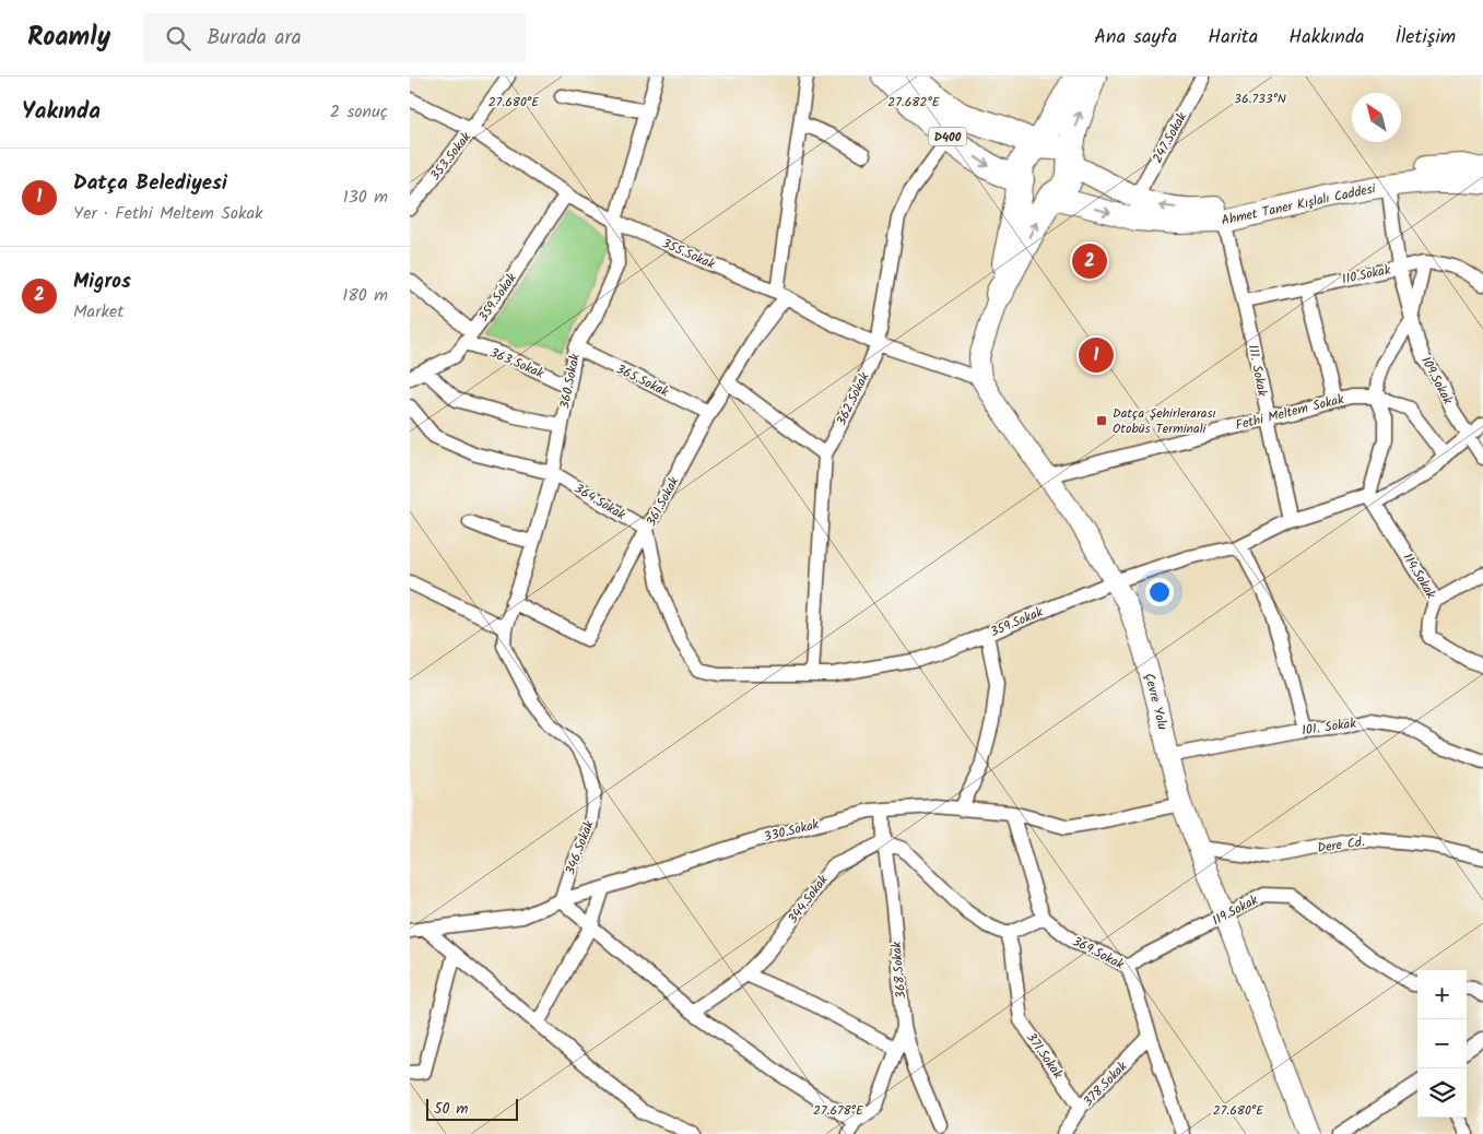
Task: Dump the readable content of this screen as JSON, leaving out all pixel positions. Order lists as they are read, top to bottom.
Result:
{
  "streets": {
    "highway": ["D400"],
    "main road": ["Ahmet Taner Kışlalı Caddesi"],
    "street": [
      "247.Sokak",
      "353.Sokak",
      "355.Sokak",
      "110.Sokak",
      "359.Sokak",
      "363.Sokak",
      "111. Sokak",
      "365.Sokak",
      "109.Sokak",
      "360.Sokak",
      "362.Sokak",
      "Fethi Meltem Sokak",
      "364.Sokak",
      "361.Sokak",
      "114.Sokak",
      "Çevre Yolu",
      "101. Sokak",
      "330.Sokak",
      "Dere Cd.",
      "346.Sokak",
      "344.Sokak",
      "119.Sokak",
      "369.Sokak",
      "368.Sokak",
      "371.Sokak",
      "378.Sokak"
    ]
  },
  "crossings": [
    ["D400", "Ahmet Taner Kışlalı Caddesi"],
    ["D400", "362.Sokak"],
    ["247.Sokak", "Ahmet Taner Kışlalı Caddesi"],
    ["353.Sokak", "355.Sokak"],
    ["Ahmet Taner Kışlalı Caddesi", "111. Sokak"],
    ["Ahmet Taner Kışlalı Caddesi", "109.Sokak"],
    ["355.Sokak", "359.Sokak"],
    ["355.Sokak", "360.Sokak"],
    ["355.Sokak", "362.Sokak"],
    ["355.Sokak", "361.Sokak"],
    ["355.Sokak", "Çevre Yolu"],
    ["110.Sokak", "111. Sokak"],
    ["110.Sokak", "109.Sokak"],
    ["359.Sokak", "363.Sokak"],
    ["359.Sokak", "111. Sokak"],
    ["359.Sokak", "109.Sokak"],
    ["359.Sokak", "362.Sokak"],
    ["359.Sokak", "364.Sokak"],
    ["359.Sokak", "361.Sokak"],
    ["359.Sokak", "114.Sokak"],
    ["359.Sokak", "Çevre Yolu"],
    ["363.Sokak", "360.Sokak"],
    ["111. Sokak", "Fethi Meltem Sokak"],
    ["365.Sokak", "360.Sokak"],
    ["365.Sokak", "361.Sokak"],
    ["109.Sokak", "Fethi Meltem Sokak"],
    ["360.Sokak", "364.Sokak"],
    ["360.Sokak", "361.Sokak"],
    ["360.Sokak", "346.Sokak"],
    ["Fethi Meltem Sokak", "Çevre Yolu"],
    ["364.Sokak", "361.Sokak"],
    ["Çevre Yolu", "101. Sokak"],
    ["Çevre Yolu", "330.Sokak"],
    ["Çevre Yolu", "Dere Cd."],
    ["Çevre Yolu", "119.Sokak"],
    ["330.Sokak", "346.Sokak"],
    ["330.Sokak", "368.Sokak"],
    ["344.Sokak", "368.Sokak"],
    ["119.Sokak", "369.Sokak"],
    ["369.Sokak", "378.Sokak"],
    ["371.Sokak", "378.Sokak"]
  ],
  "places": {
    "transit": ["Datça Şehirlerarası Otobüs Terminali"]
  },
  "scale_bar": "50 m",
  "north": "top left",
  "page": {
    "header": "Roamly",
    "search": "Burada ara",
    "nav": [
      "Ana sayfa",
      "Harita",
      "Hakkında",
      "İletişim"
    ],
    "heading": ["Yakında", "2 sonuç"],
    "list": [
      {
        "mark": "1",
        "name": "Datça Belediyesi",
        "note": "Yer · Fethi Meltem Sokak",
        "value": "130 m"
      },
      {
        "mark": "2",
        "name": "Migros",
        "note": "Market",
        "value": "180 m"
      }
    ],
    "pins": ["2", "1"],
    "map_buttons": ["+", "−"],
    "scale": "50 m"
  },
  "coordinates": [
    "36.733°N",
    "27.680°E",
    "27.682°E",
    "27.678°E"
  ]
}
